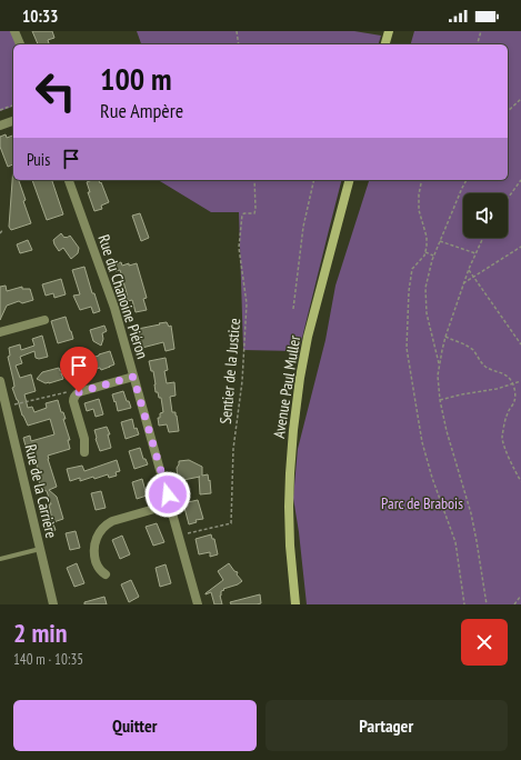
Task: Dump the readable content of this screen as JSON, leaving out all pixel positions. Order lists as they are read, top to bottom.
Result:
{
  "streets": {
    "main road": ["Avenue Paul Muller"],
    "street": ["Rue du Chanoine Piéron", "Rue de la Carrière"],
    "path": ["Sentier de la Justice"]
  },
  "crossings": [
    ["Rue du Chanoine Piéron", "Sentier de la Justice"]
  ],
  "parks": ["Parc de Brabois"],
  "page": {
    "status": "10:33",
    "turn": ["100 m", "Rue Ampère"],
    "then": "Puis",
    "heading": ["2 min", "140 m · 10:35"],
    "buttons": ["Quitter", "Partager"]
  }
}
